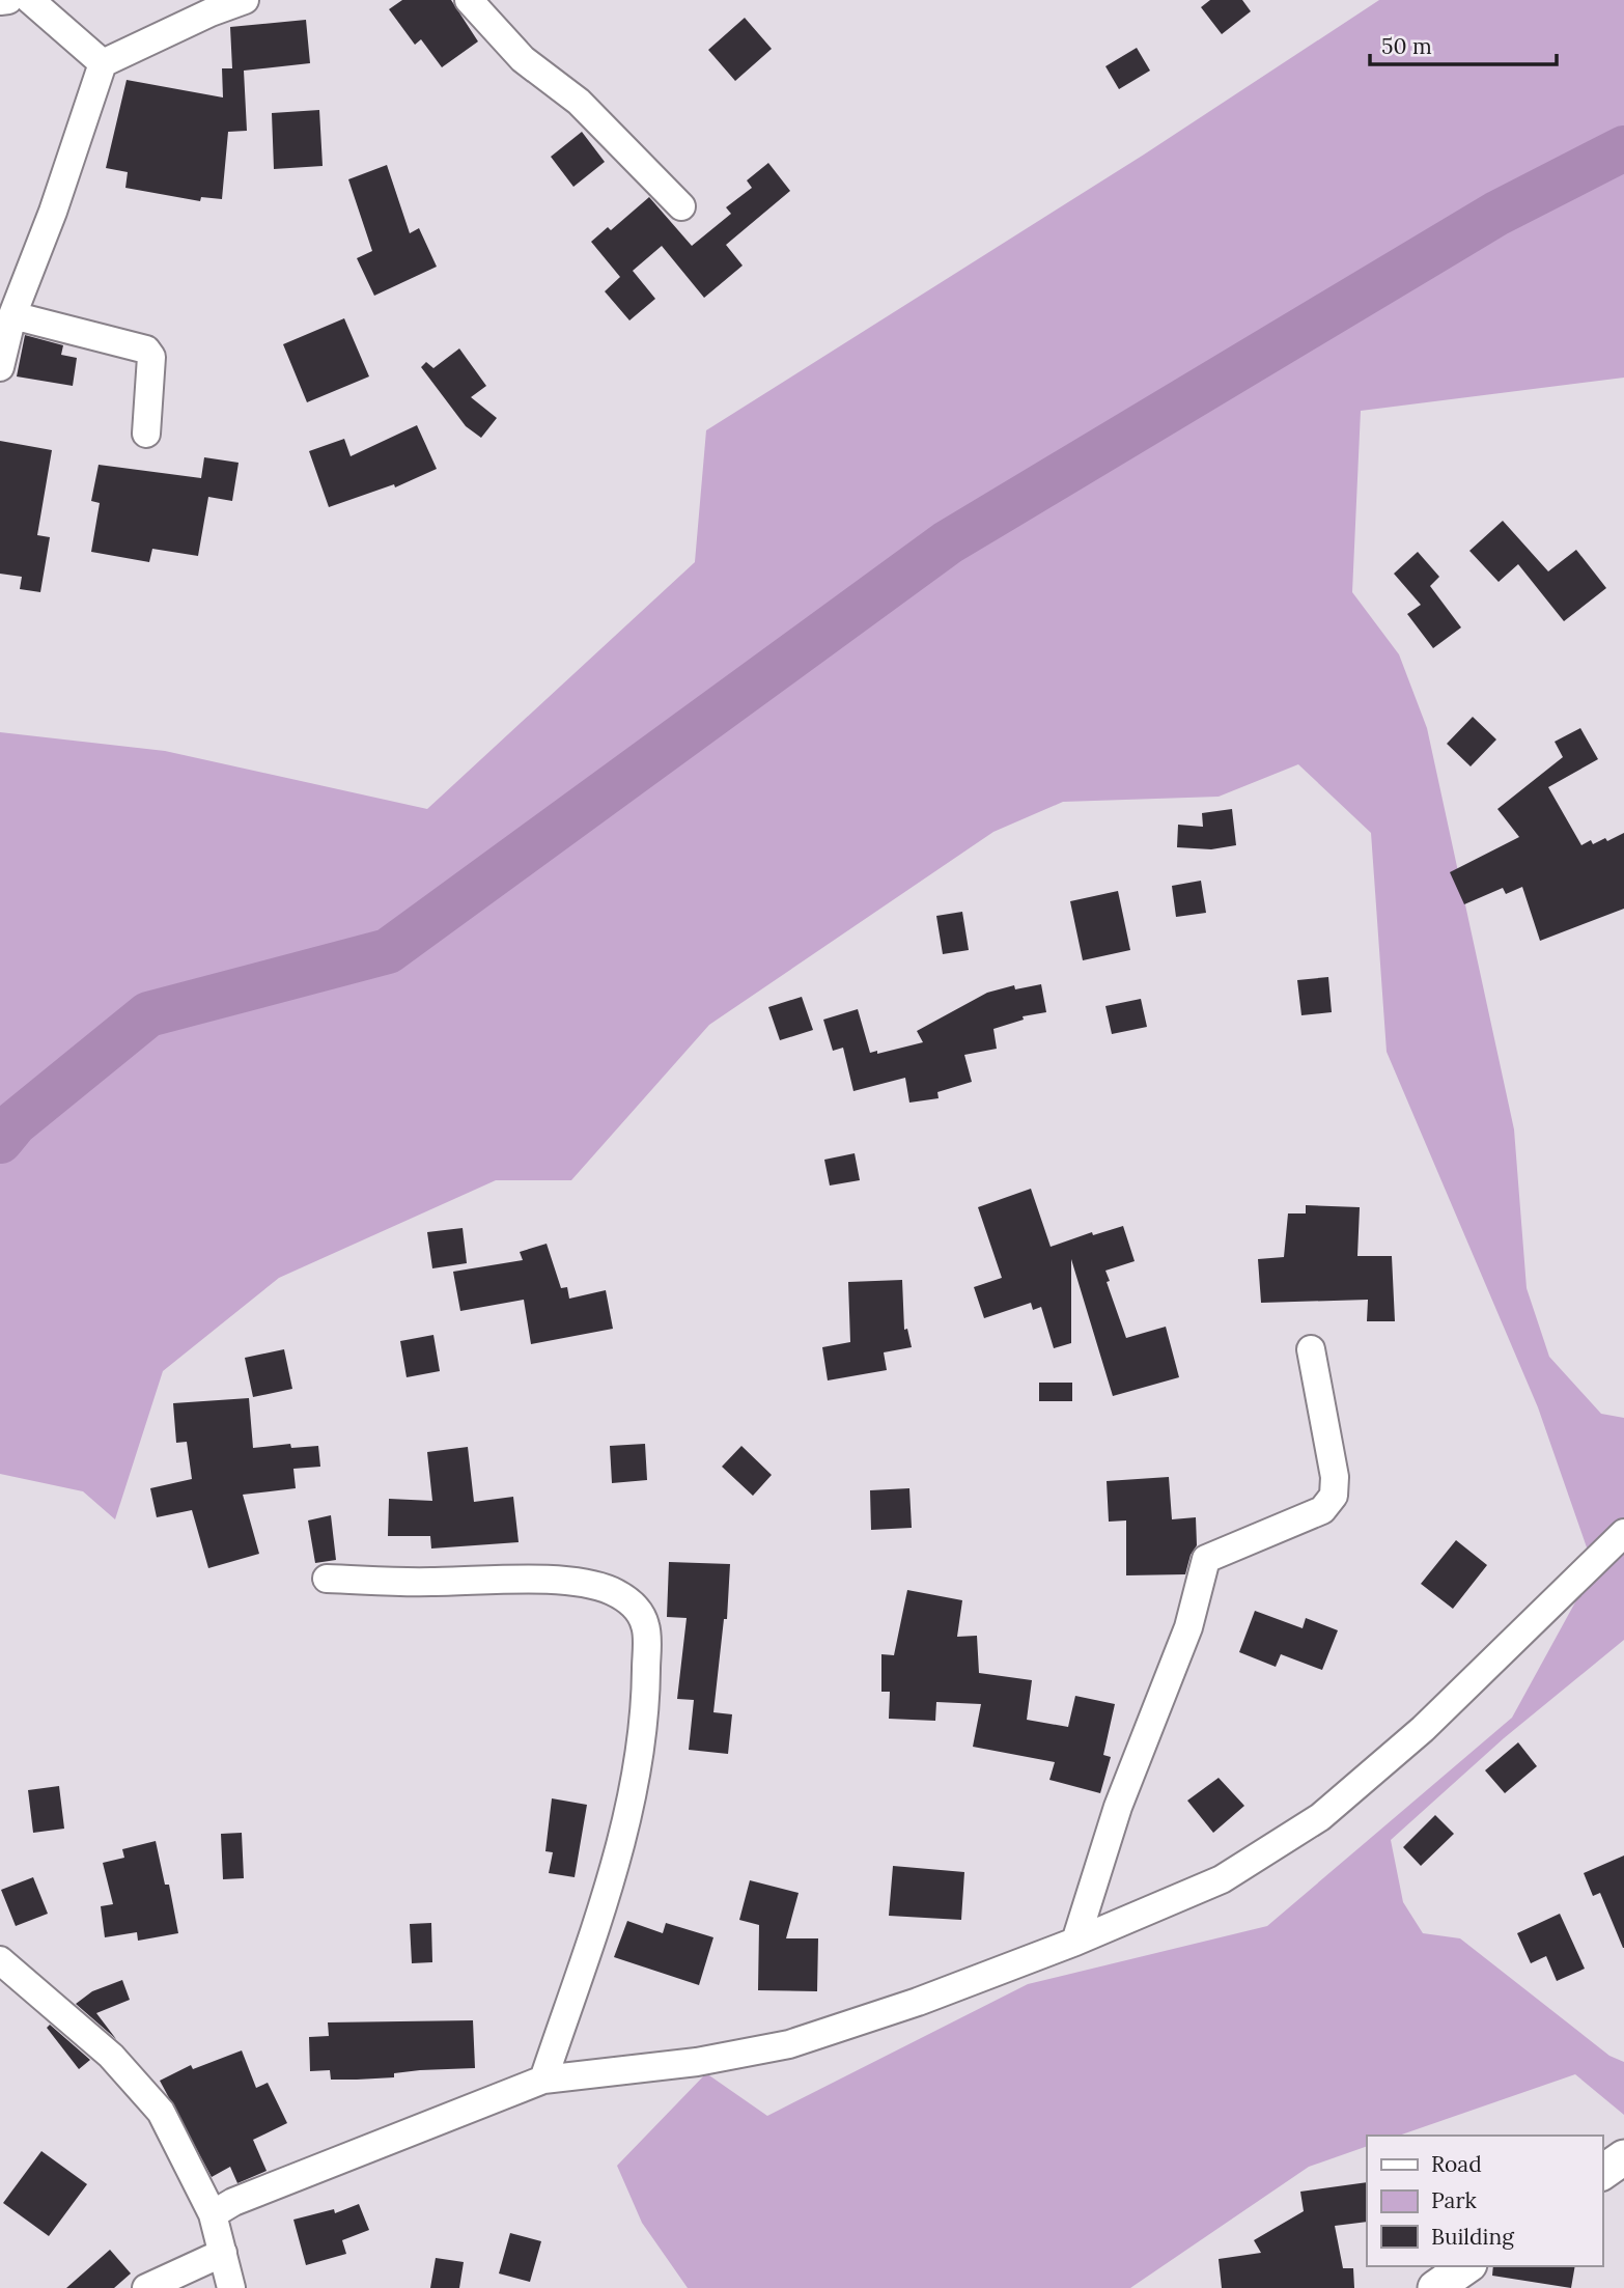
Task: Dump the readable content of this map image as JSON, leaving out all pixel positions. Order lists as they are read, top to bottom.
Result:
{
  "legend": ["Road", "Park", "Building"],
  "scale_bar": "50 m"
}
